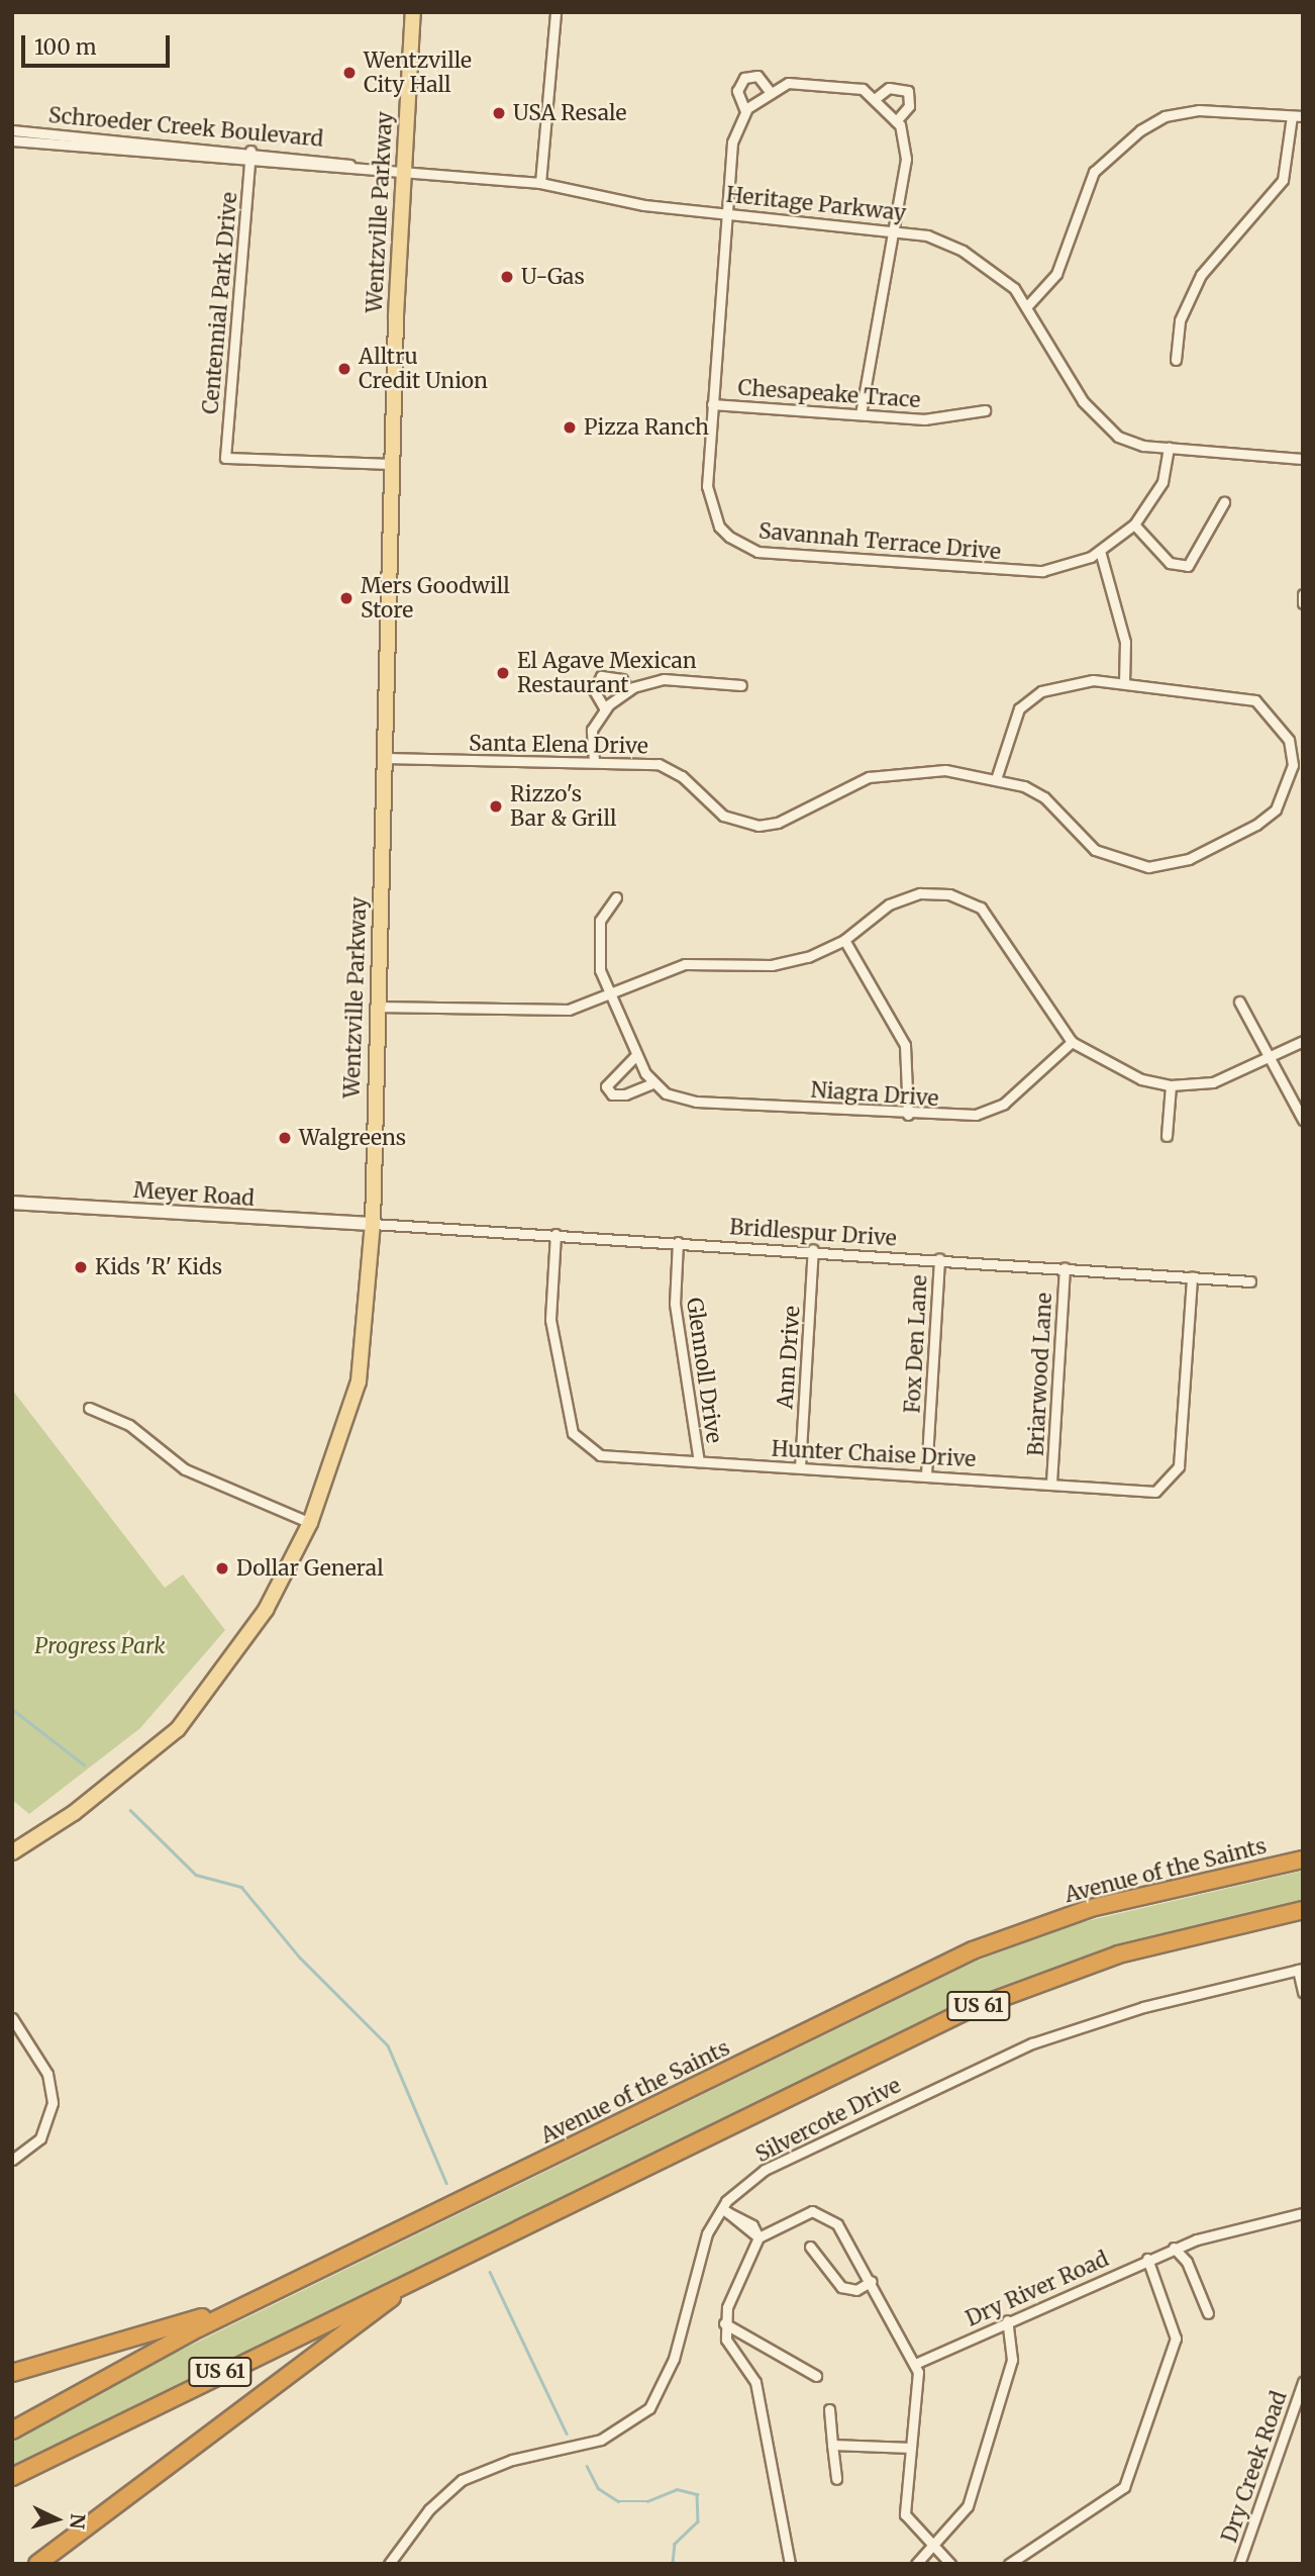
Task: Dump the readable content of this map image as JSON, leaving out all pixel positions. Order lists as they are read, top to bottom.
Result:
{
  "streets": {
    "highway": ["Avenue of the Saints", "US 61"],
    "main road": ["Wentzville Parkway"],
    "street": [
      "Schroeder Creek Boulevard",
      "Heritage Parkway",
      "Centennial Park Drive",
      "Chesapeake Trace",
      "Savannah Terrace Drive",
      "Santa Elena Drive",
      "Niagra Drive",
      "Meyer Road",
      "Bridlespur Drive",
      "Fox Den Lane",
      "Ann Drive",
      "Glennoll Drive",
      "Briarwood Lane",
      "Hunter Chaise Drive",
      "Silvercote Drive",
      "Dry River Road",
      "Dry Creek Road"
    ]
  },
  "crossings": [
    ["Schroeder Creek Boulevard", "Heritage Parkway"],
    ["Schroeder Creek Boulevard", "Wentzville Parkway"],
    ["Schroeder Creek Boulevard", "Centennial Park Drive"],
    ["Heritage Parkway", "Wentzville Parkway"],
    ["Heritage Parkway", "Savannah Terrace Drive"],
    ["Wentzville Parkway", "Centennial Park Drive"],
    ["Wentzville Parkway", "Santa Elena Drive"],
    ["Wentzville Parkway", "Meyer Road"],
    ["Wentzville Parkway", "Bridlespur Drive"],
    ["Chesapeake Trace", "Savannah Terrace Drive"],
    ["Meyer Road", "Bridlespur Drive"],
    ["Bridlespur Drive", "Fox Den Lane"],
    ["Bridlespur Drive", "Ann Drive"],
    ["Bridlespur Drive", "Glennoll Drive"],
    ["Bridlespur Drive", "Briarwood Lane"],
    ["Bridlespur Drive", "Hunter Chaise Drive"],
    ["Fox Den Lane", "Hunter Chaise Drive"],
    ["Ann Drive", "Hunter Chaise Drive"],
    ["Glennoll Drive", "Hunter Chaise Drive"],
    ["Briarwood Lane", "Hunter Chaise Drive"]
  ],
  "parks": ["Progress Park"],
  "places": [
    "Wentzville City Hall",
    "USA Resale",
    "U-Gas",
    "Alltru Credit Union",
    "Pizza Ranch",
    "Mers Goodwill Store",
    "El Agave Mexican Restaurant",
    "Rizzo's Bar & Grill",
    "Walgreens",
    "Kids 'R' Kids",
    "Dollar General"
  ],
  "scale_bar": "100 m",
  "north": "right"
}
